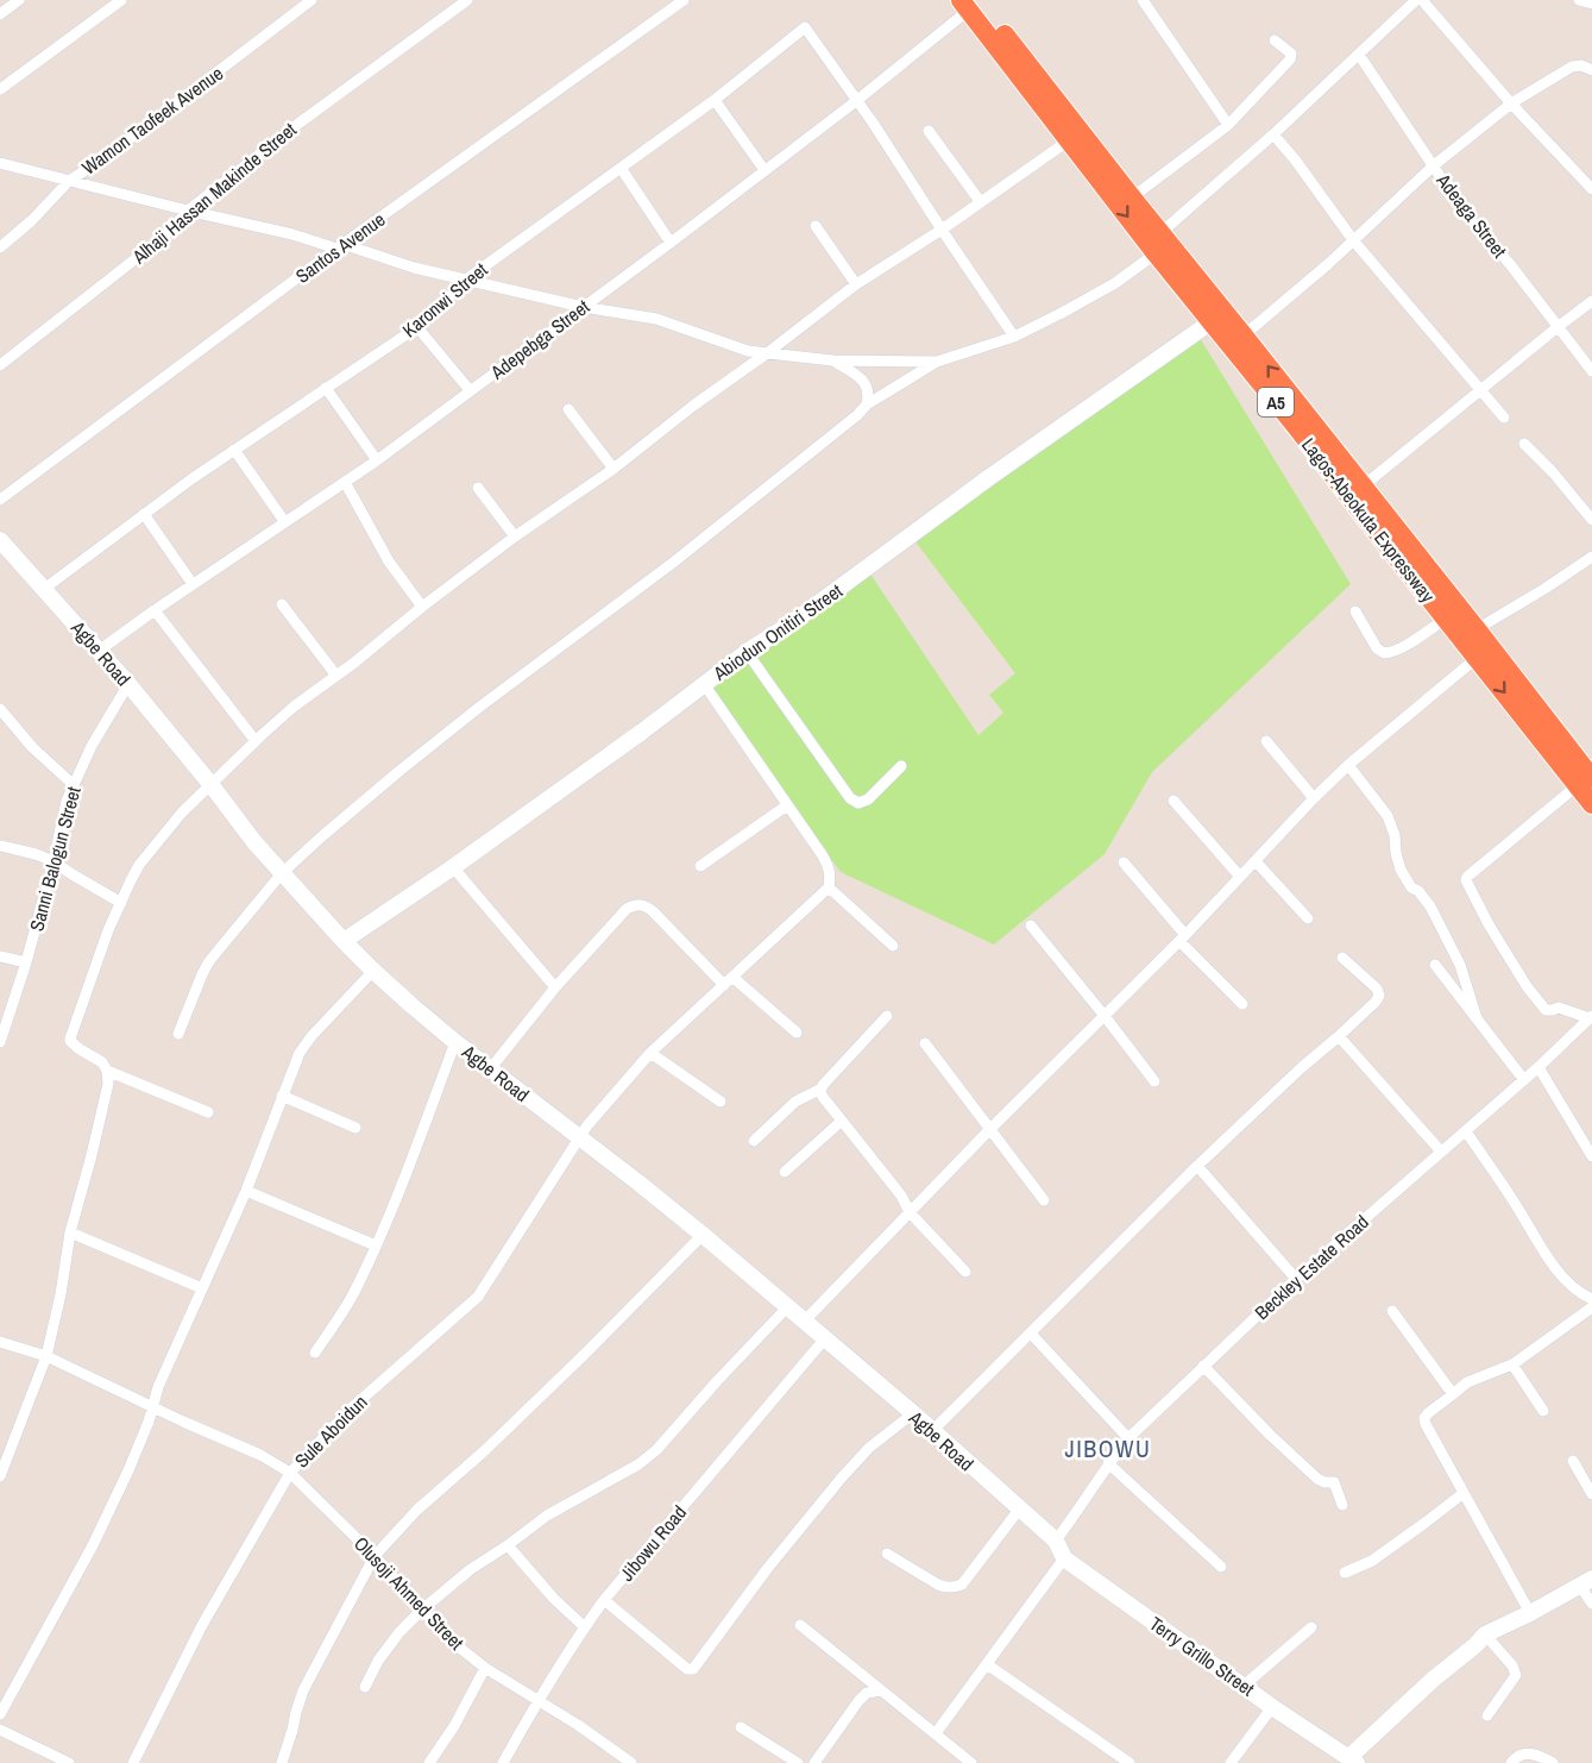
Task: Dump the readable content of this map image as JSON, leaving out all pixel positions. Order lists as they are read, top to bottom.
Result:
{
  "streets": {
    "highway": ["A5", "Lagos-Abeokuta Expressway"],
    "street": [
      "Wamon Taofeek Avenue",
      "Alhaji Hassan Makinde Street",
      "Adeaga Street",
      "Santos Avenue",
      "Karonwi Street",
      "Adepebga Street",
      "Abiodun Onitiri Street",
      "Agbe Road",
      "Sanni Balogun Street",
      "Beckley Estate Road",
      "Sule Aboidun",
      "Jibowu Road",
      "Olusoji Ahmed Street",
      "Terry Grillo Street"
    ]
  },
  "crossings": [
    ["Karonwi Street", "Adepebga Street"],
    ["Karonwi Street", "Agbe Road"],
    ["Adepebga Street", "Lagos-Abeokuta Expressway"],
    ["Adepebga Street", "Agbe Road"],
    ["Lagos-Abeokuta Expressway", "Abiodun Onitiri Street"],
    ["Abiodun Onitiri Street", "Agbe Road"],
    ["Agbe Road", "Sanni Balogun Street"],
    ["Agbe Road", "Beckley Estate Road"],
    ["Agbe Road", "Sule Aboidun"],
    ["Agbe Road", "Jibowu Road"],
    ["Agbe Road", "Terry Grillo Street"],
    ["Beckley Estate Road", "Terry Grillo Street"],
    ["Sule Aboidun", "Olusoji Ahmed Street"],
    ["Jibowu Road", "Olusoji Ahmed Street"]
  ],
  "districts": ["JIBOWU"]
}
